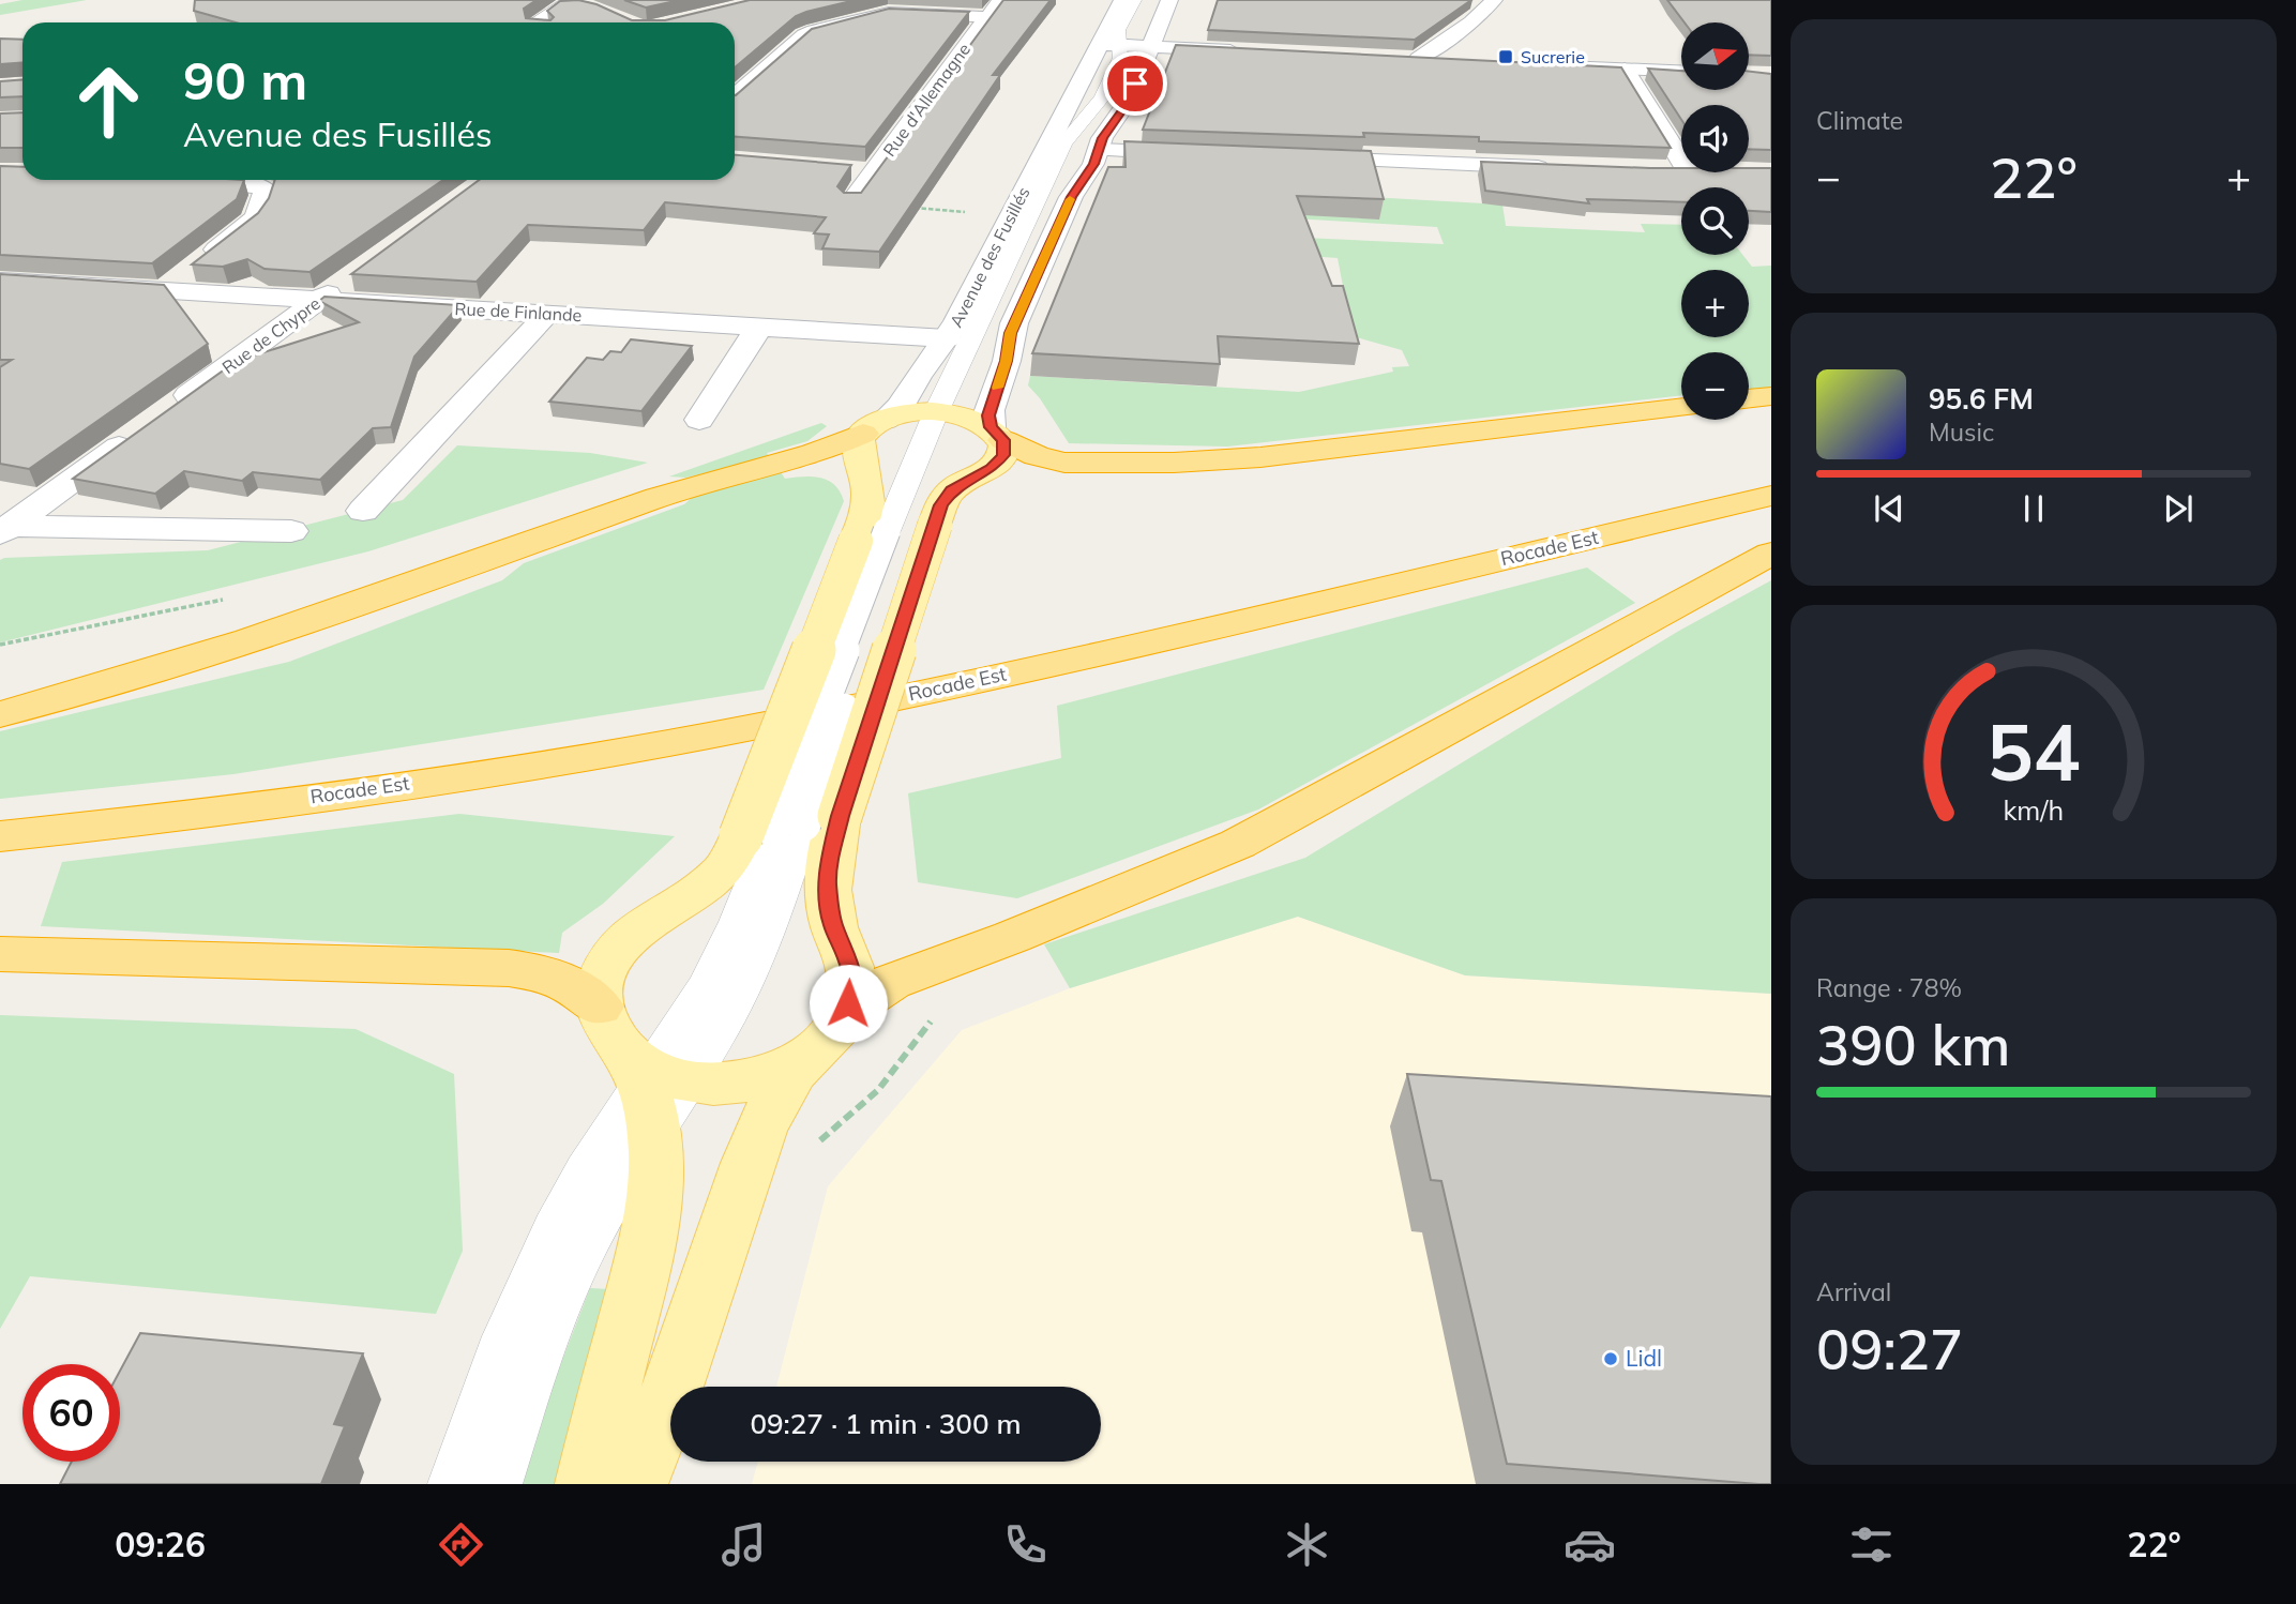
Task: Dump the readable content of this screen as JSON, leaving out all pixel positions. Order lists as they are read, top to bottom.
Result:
{
  "streets": {
    "highway": ["Rocade Est"],
    "main road": ["Avenue des Fusillés"],
    "street": ["Rue d'Allemagne", "Rue de Finlande", "Rue de Chypre"]
  },
  "crossings": [
    ["Avenue des Fusillés", "Rue de Finlande"],
    ["Rue de Finlande", "Rue de Chypre"]
  ],
  "places": {
    "transit": ["Sucrerie"],
    "other": ["Lidl"]
  },
  "north": "right",
  "page": {
    "tile": [
      "Climate",
      ["Range · 78%", "390 km"],
      ["Arrival", "09:27"]
    ],
    "map_buttons": ["+", "−"],
    "turn": ["90 m", "Avenue des Fusillés"],
    "heat": ["−", "22°", "+"],
    "song": ["95.6 FM", "Music"],
    "limit": "60",
    "trip": "09:27 · 1 min · 300 m",
    "tabs": ["09:26", "22°"],
    "gauge": ["54", "km/h"]
  }
}
